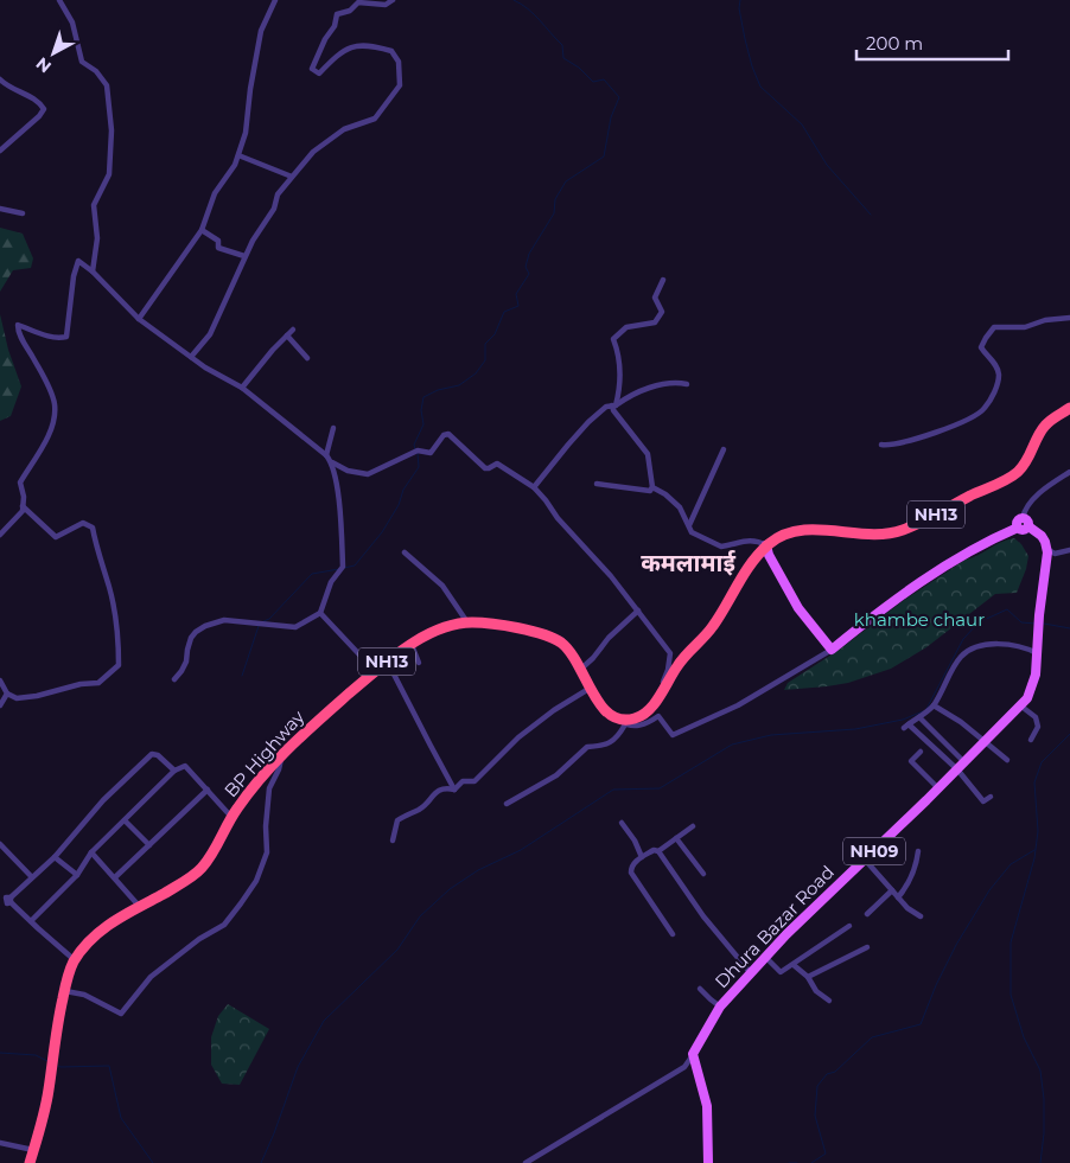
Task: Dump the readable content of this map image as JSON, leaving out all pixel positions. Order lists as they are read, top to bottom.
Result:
{
  "streets": {
    "highway": ["NH13", "BP Highway"],
    "main road": ["NH09", "Dhura Bazar Road"]
  },
  "crossings": [
    ["NH13", "BP Highway"]
  ],
  "districts": ["कमलामाई"],
  "parks": ["khambe chaur"],
  "scale_bar": "200 m",
  "north": "bottom left"
}
